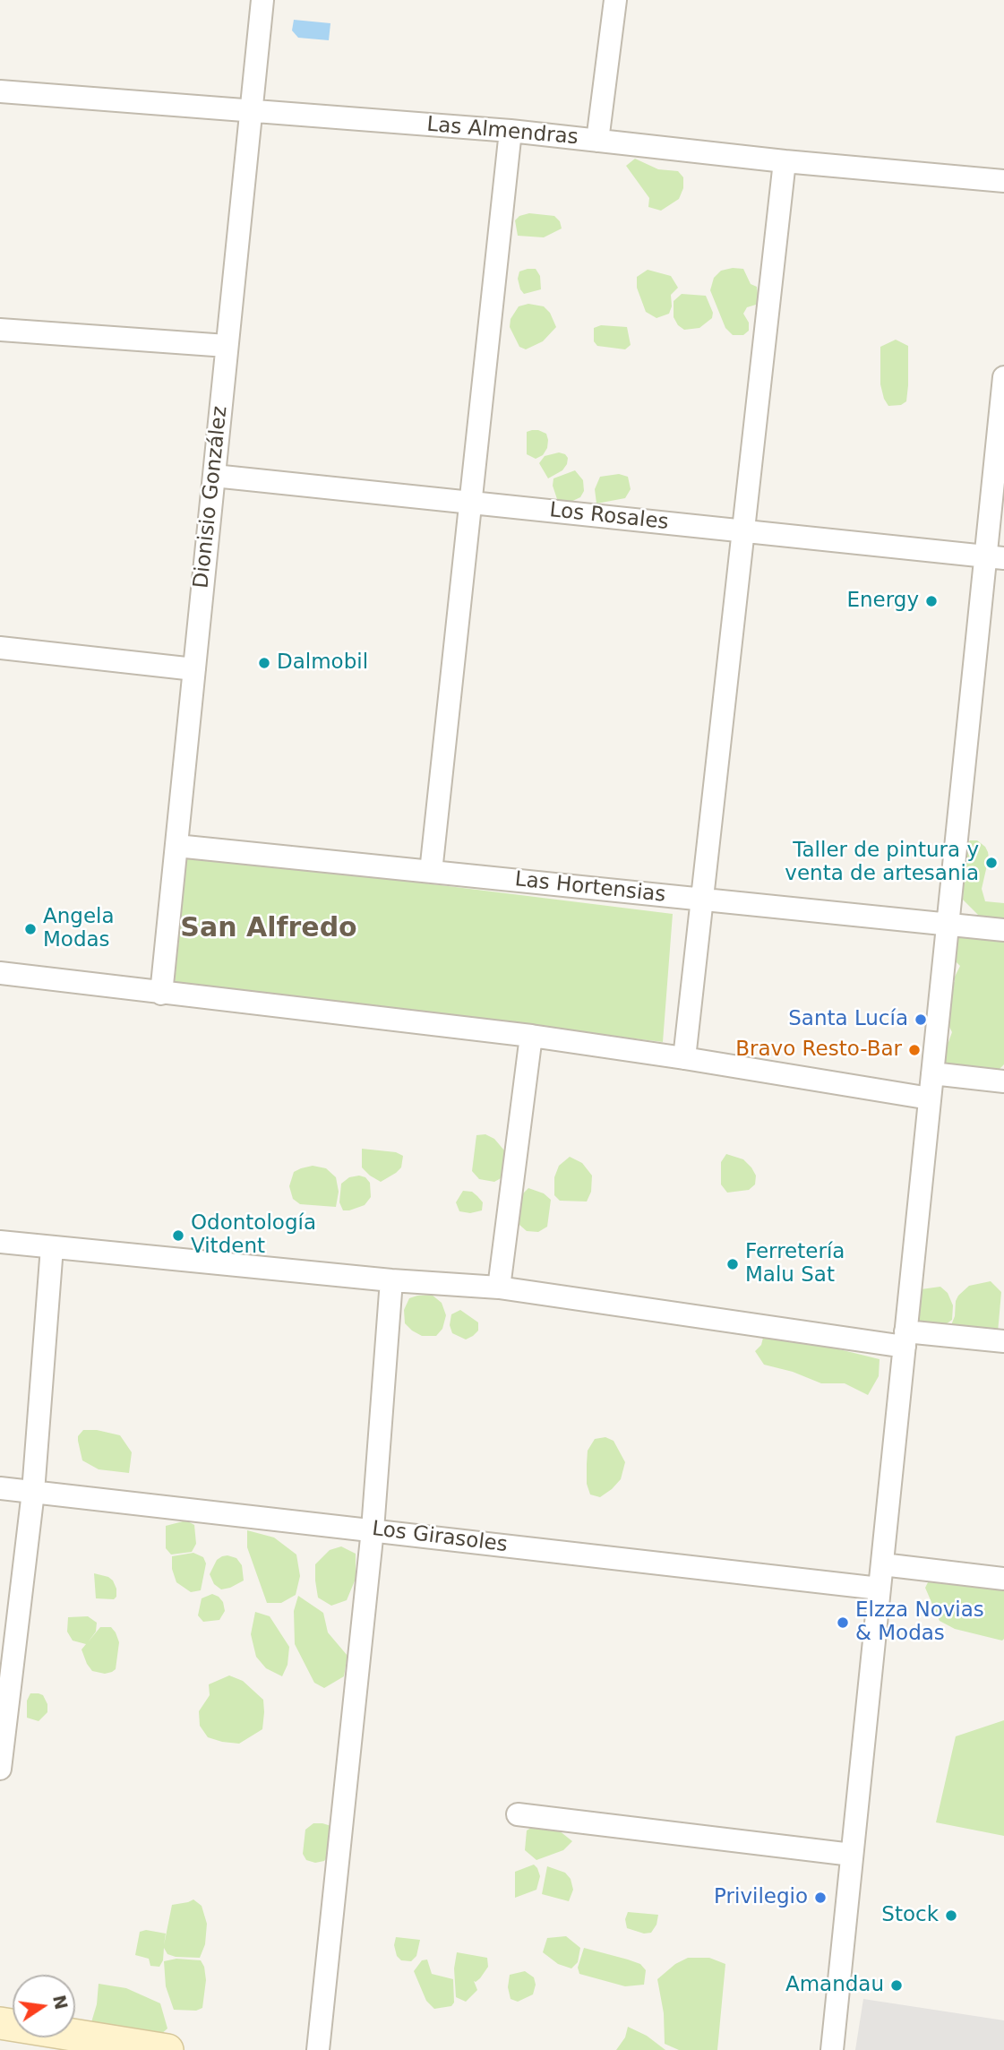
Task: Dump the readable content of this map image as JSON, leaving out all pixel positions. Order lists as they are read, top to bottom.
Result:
{
  "streets": {
    "street": [
      "Las Almendras",
      "Dionisio González",
      "Los Rosales",
      "Las Hortensias",
      "Los Girasoles"
    ]
  },
  "crossings": [
    ["Las Almendras", "Dionisio González"],
    ["Dionisio González", "Los Rosales"],
    ["Dionisio González", "Las Hortensias"]
  ],
  "districts": ["San Alfredo"],
  "places": [
    "Energy",
    "Dalmobil",
    "Taller de pintura y venta de artesania",
    "Angela Modas",
    "Santa Lucía",
    "Bravo Resto-Bar",
    "Odontología Vitdent",
    "Ferretería Malu Sat",
    "Elzza Novias & Modas",
    "Privilegio",
    "Stock",
    "Amandau"
  ],
  "north": "right"
}
